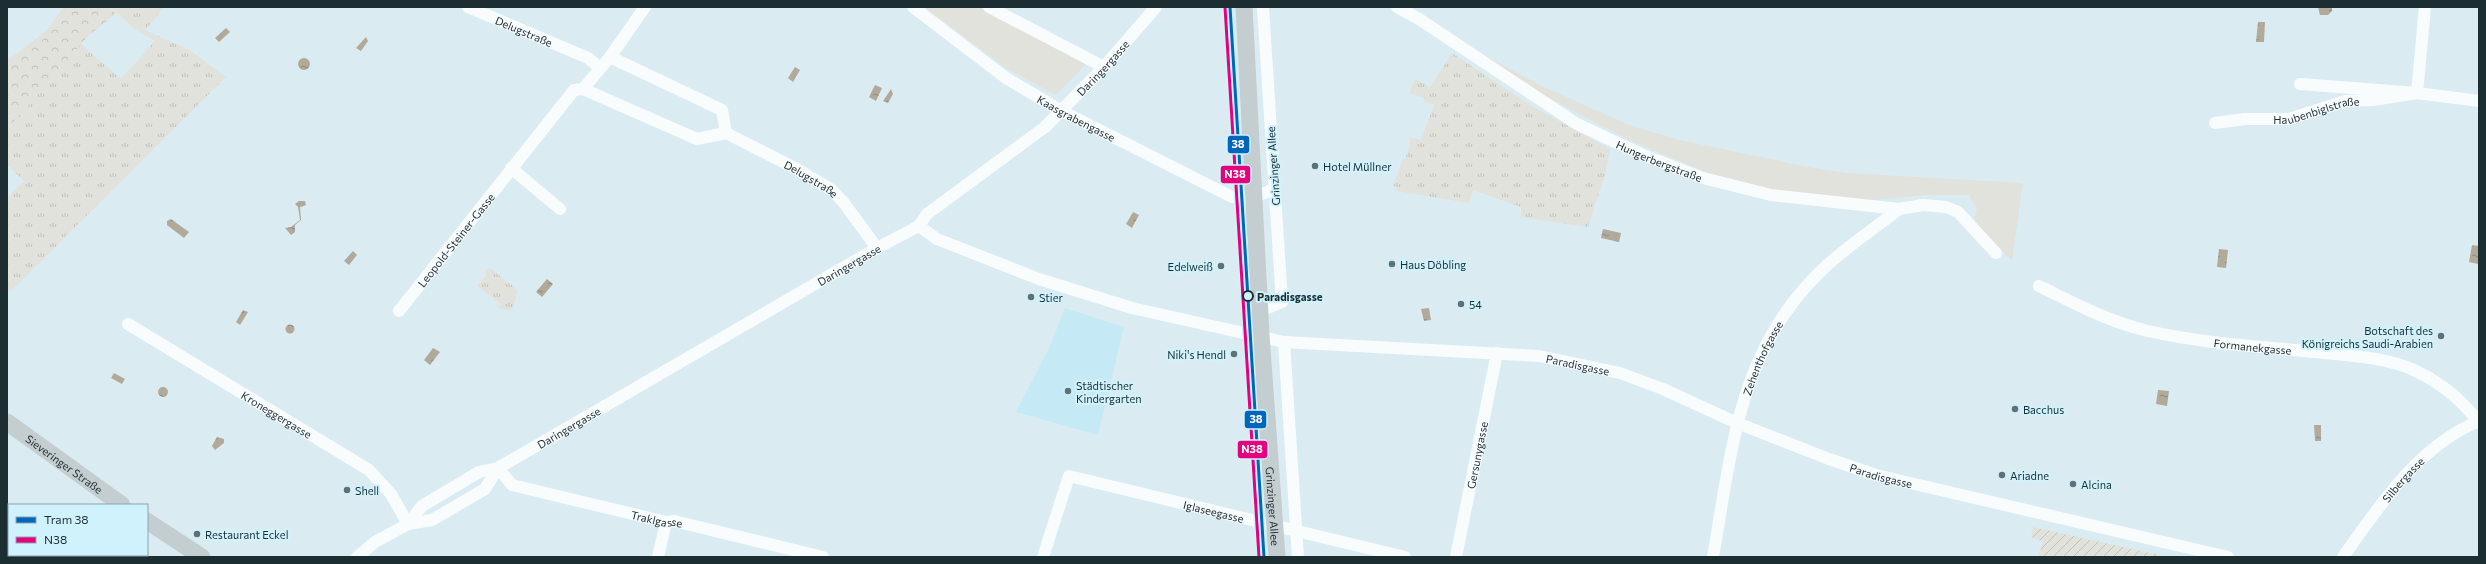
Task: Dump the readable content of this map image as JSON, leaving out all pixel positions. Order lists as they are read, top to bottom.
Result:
{
  "streets": {
    "street": [
      "Delugstraße",
      "Daringergasse",
      "Haubenbiglstraße",
      "Kaasgrabengasse",
      "Hungerbergstraße",
      "Grinzinger Allee",
      "Leopold-Steiner-Gasse",
      "Formanekgasse",
      "Zehenthofgasse",
      "Paradisgasse",
      "Kroneggergasse",
      "Gersunygasse",
      "Sieveringer Straße",
      "Silbergasse",
      "Iglaseegasse",
      "Traklgasse"
    ]
  },
  "crossings": [
    ["Delugstraße", "Daringergasse"],
    ["Delugstraße", "Leopold-Steiner-Gasse"],
    ["Daringergasse", "Kaasgrabengasse"],
    ["Daringergasse", "Paradisgasse"],
    ["Daringergasse", "Kroneggergasse"],
    ["Daringergasse", "Traklgasse"],
    ["Kaasgrabengasse", "Grinzinger Allee"],
    ["Hungerbergstraße", "Zehenthofgasse"],
    ["Grinzinger Allee", "Paradisgasse"],
    ["Grinzinger Allee", "Iglaseegasse"],
    ["Formanekgasse", "Silbergasse"],
    ["Zehenthofgasse", "Paradisgasse"],
    ["Paradisgasse", "Gersunygasse"]
  ],
  "places": [
    "Hotel Müllner",
    "Haus Döbling",
    "Edelweiß",
    "Paradisgasse",
    "Stier",
    "54",
    "Botschaft des Königreichs Saudi-Arabien",
    "Niki's Hendl",
    "Städtischer Kindergarten",
    "Bacchus",
    "Ariadne",
    "Alcina",
    "Shell",
    "Restaurant Eckel"
  ],
  "lines": ["tram line 38", "transit line N38"],
  "legend": ["Tram 38", "N38"]
}
